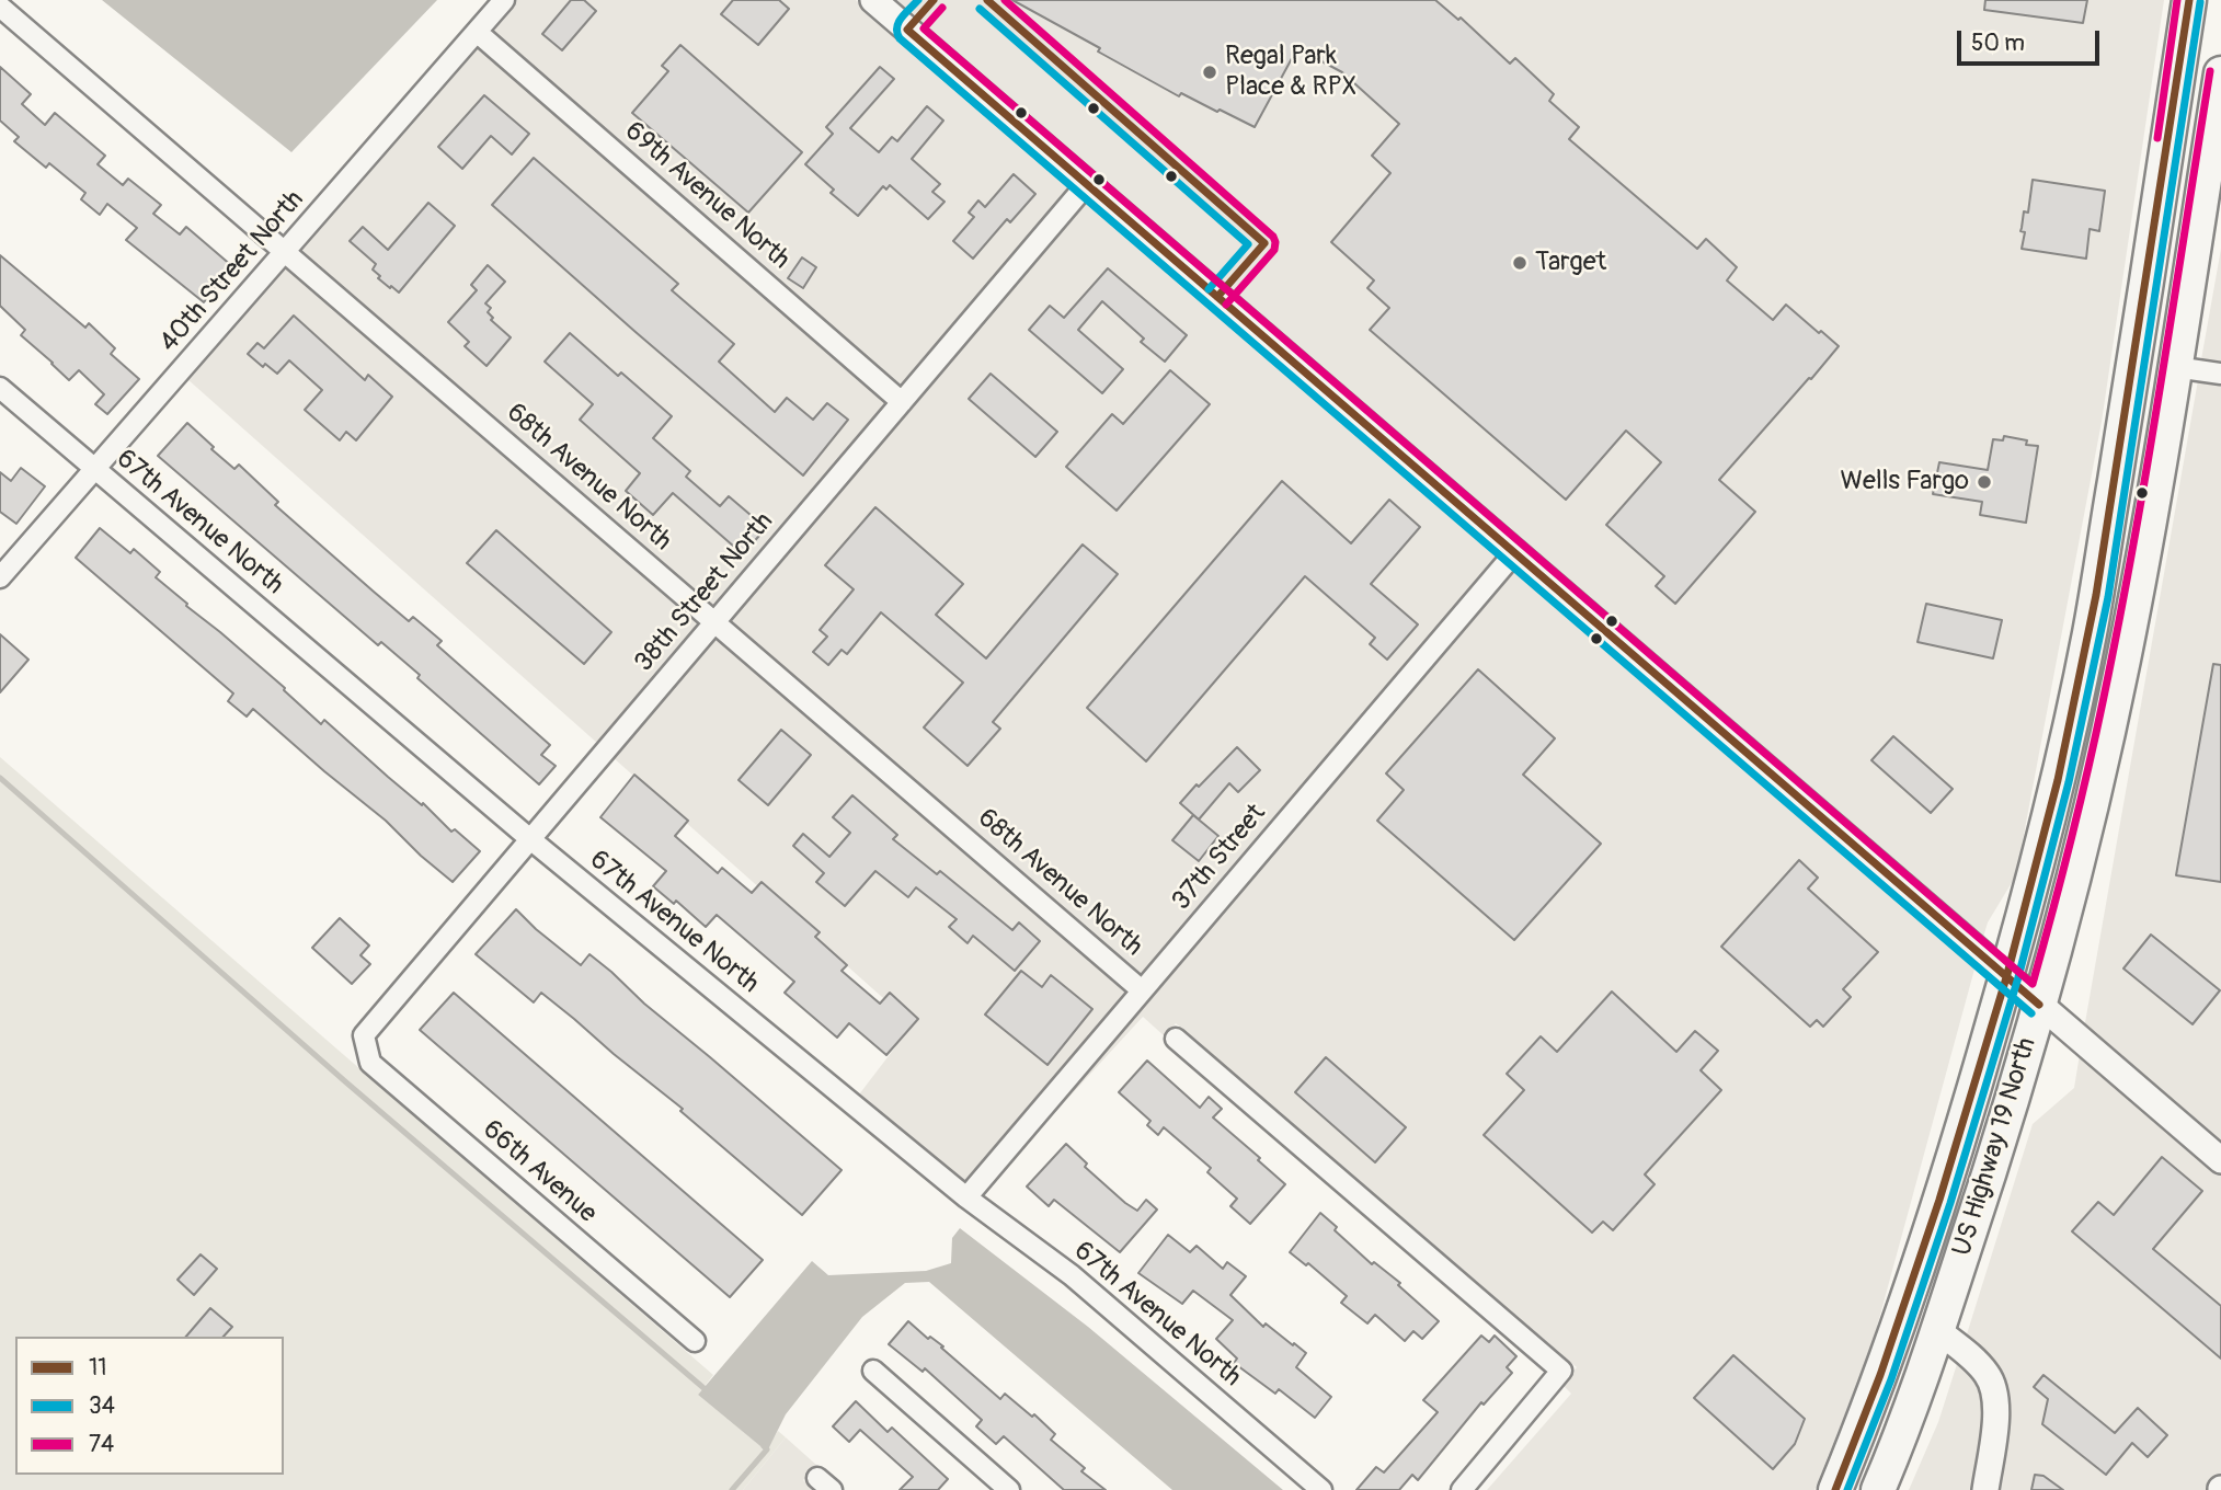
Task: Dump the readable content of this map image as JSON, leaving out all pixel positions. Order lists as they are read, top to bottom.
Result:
{
  "streets": {
    "highway": ["US Highway 19 North"],
    "street": [
      "69th Avenue North",
      "40th Street North",
      "68th Avenue North",
      "67th Avenue North",
      "38th Street North",
      "37th Street",
      "66th Avenue"
    ]
  },
  "crossings": [
    ["69th Avenue North", "40th Street North"],
    ["69th Avenue North", "38th Street North"],
    ["40th Street North", "68th Avenue North"],
    ["40th Street North", "67th Avenue North"],
    ["68th Avenue North", "38th Street North"],
    ["68th Avenue North", "37th Street"],
    ["67th Avenue North", "38th Street North"],
    ["67th Avenue North", "37th Street"],
    ["38th Street North", "66th Avenue"]
  ],
  "places": ["Regal Park Place & RPX", "Target", "Wells Fargo"],
  "lines": ["transit line 11", "transit line 34", "transit line 74"],
  "legend": ["11", "34", "74"],
  "scale_bar": "50 m"
}
